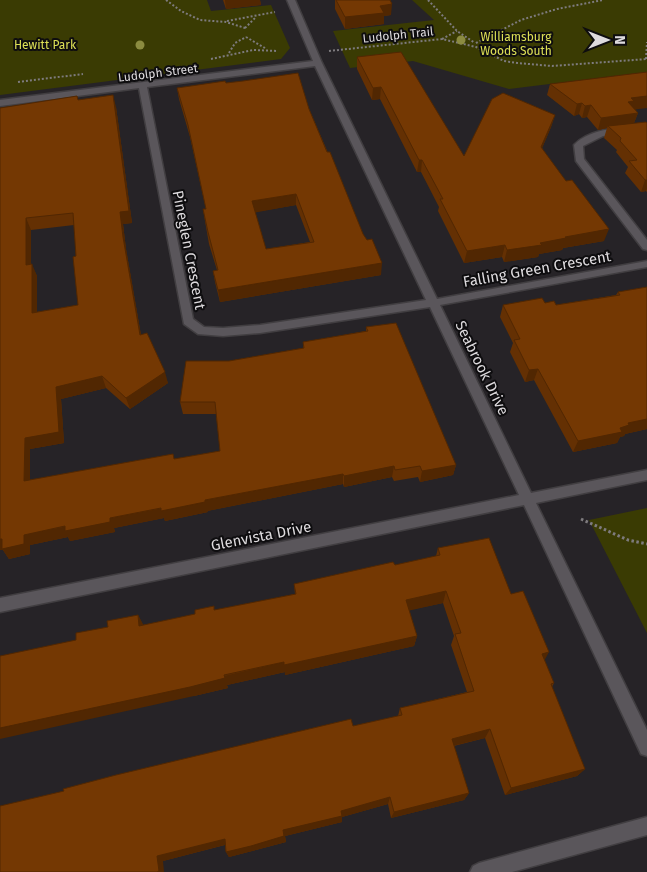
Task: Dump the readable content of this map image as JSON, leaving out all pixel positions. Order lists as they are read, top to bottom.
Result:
{
  "streets": {
    "street": [
      "Ludolph Street",
      "Pineglen Crescent",
      "Falling Green Crescent",
      "Seabrook Drive",
      "Glenvista Drive"
    ],
    "path": ["Ludolph Trail"]
  },
  "crossings": [
    ["Ludolph Street", "Pineglen Crescent"],
    ["Ludolph Street", "Seabrook Drive"],
    ["Pineglen Crescent", "Falling Green Crescent"],
    ["Pineglen Crescent", "Seabrook Drive"],
    ["Falling Green Crescent", "Seabrook Drive"],
    ["Seabrook Drive", "Glenvista Drive"]
  ],
  "parks": ["Williamsburg Woods South", "Hewitt Park"],
  "north": "right"
}
